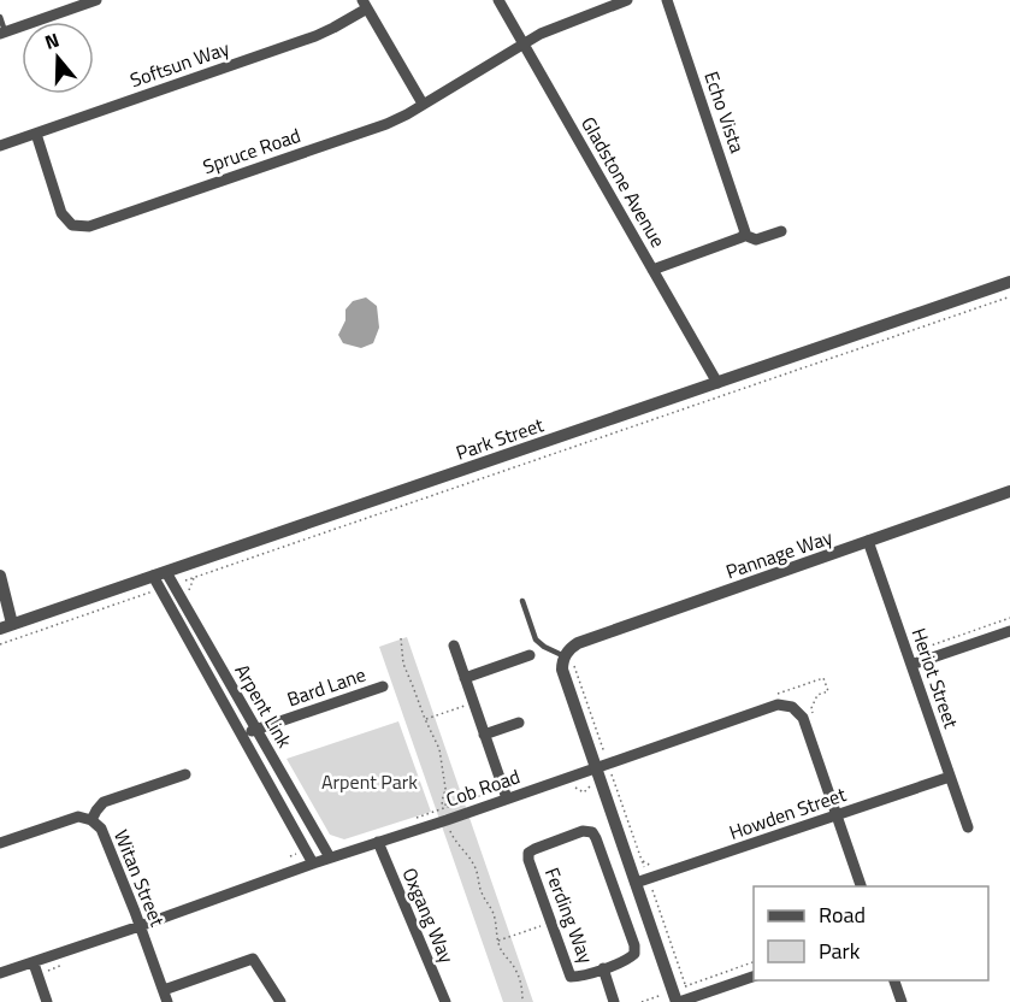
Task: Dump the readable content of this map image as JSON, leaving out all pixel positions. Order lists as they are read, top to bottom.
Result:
{
  "streets": {
    "street": [
      "Softsun Way",
      "Echo Vista",
      "Spruce Road",
      "Gladstone Avenue",
      "Park Street",
      "Pannage Way",
      "Heriot Street",
      "Bard Lane",
      "Arpent Link",
      "Cob Road",
      "Howden Street",
      "Witan Street",
      "Oxgang Way",
      "Ferding Way"
    ]
  },
  "crossings": [
    ["Softsun Way", "Spruce Road"],
    ["Spruce Road", "Gladstone Avenue"],
    ["Gladstone Avenue", "Park Street"],
    ["Park Street", "Arpent Link"],
    ["Pannage Way", "Heriot Street"],
    ["Heriot Street", "Howden Street"],
    ["Bard Lane", "Arpent Link"],
    ["Arpent Link", "Cob Road"],
    ["Cob Road", "Howden Street"],
    ["Cob Road", "Witan Street"],
    ["Cob Road", "Oxgang Way"]
  ],
  "parks": ["Arpent Park"],
  "legend": ["Road", "Park"],
  "north": "top"
}
